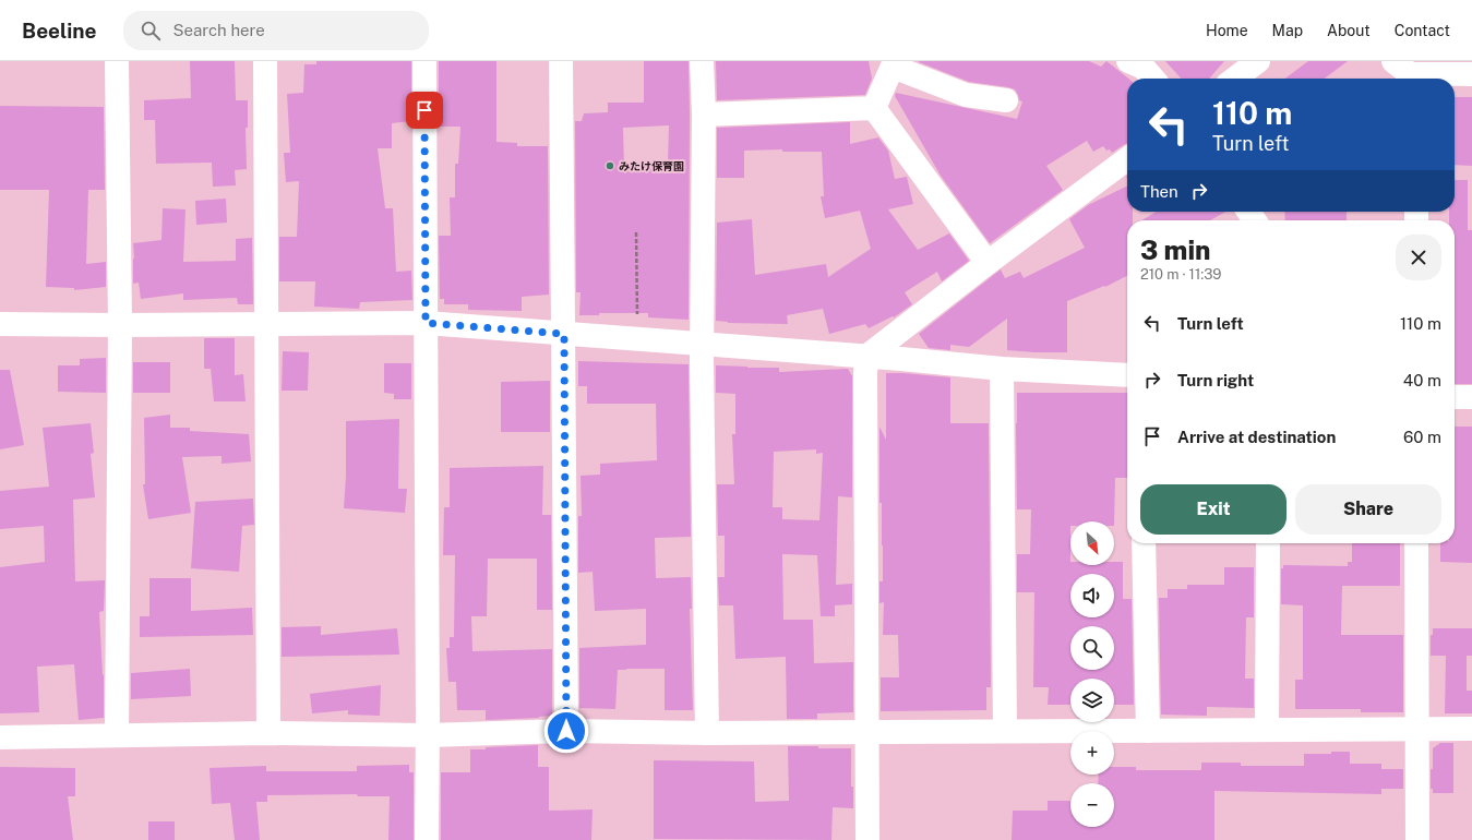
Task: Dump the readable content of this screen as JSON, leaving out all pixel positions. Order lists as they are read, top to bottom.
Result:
{
  "places": ["みたけ保育園"],
  "north": "bottom right",
  "page": {
    "header": "Beeline",
    "search": "Search here",
    "nav": [
      "Home",
      "Map",
      "About",
      "Contact"
    ],
    "turn": ["110 m", "Turn left"],
    "then": "Then",
    "heading": ["3 min", "210 m · 11:39"],
    "list": [
      {
        "name": "Turn left",
        "value": "110 m"
      },
      {
        "name": "Turn right",
        "value": "40 m"
      },
      {
        "name": "Arrive at destination",
        "value": "60 m"
      }
    ],
    "buttons": ["Exit", "Share"],
    "map_buttons": ["+", "−"]
  }
}
